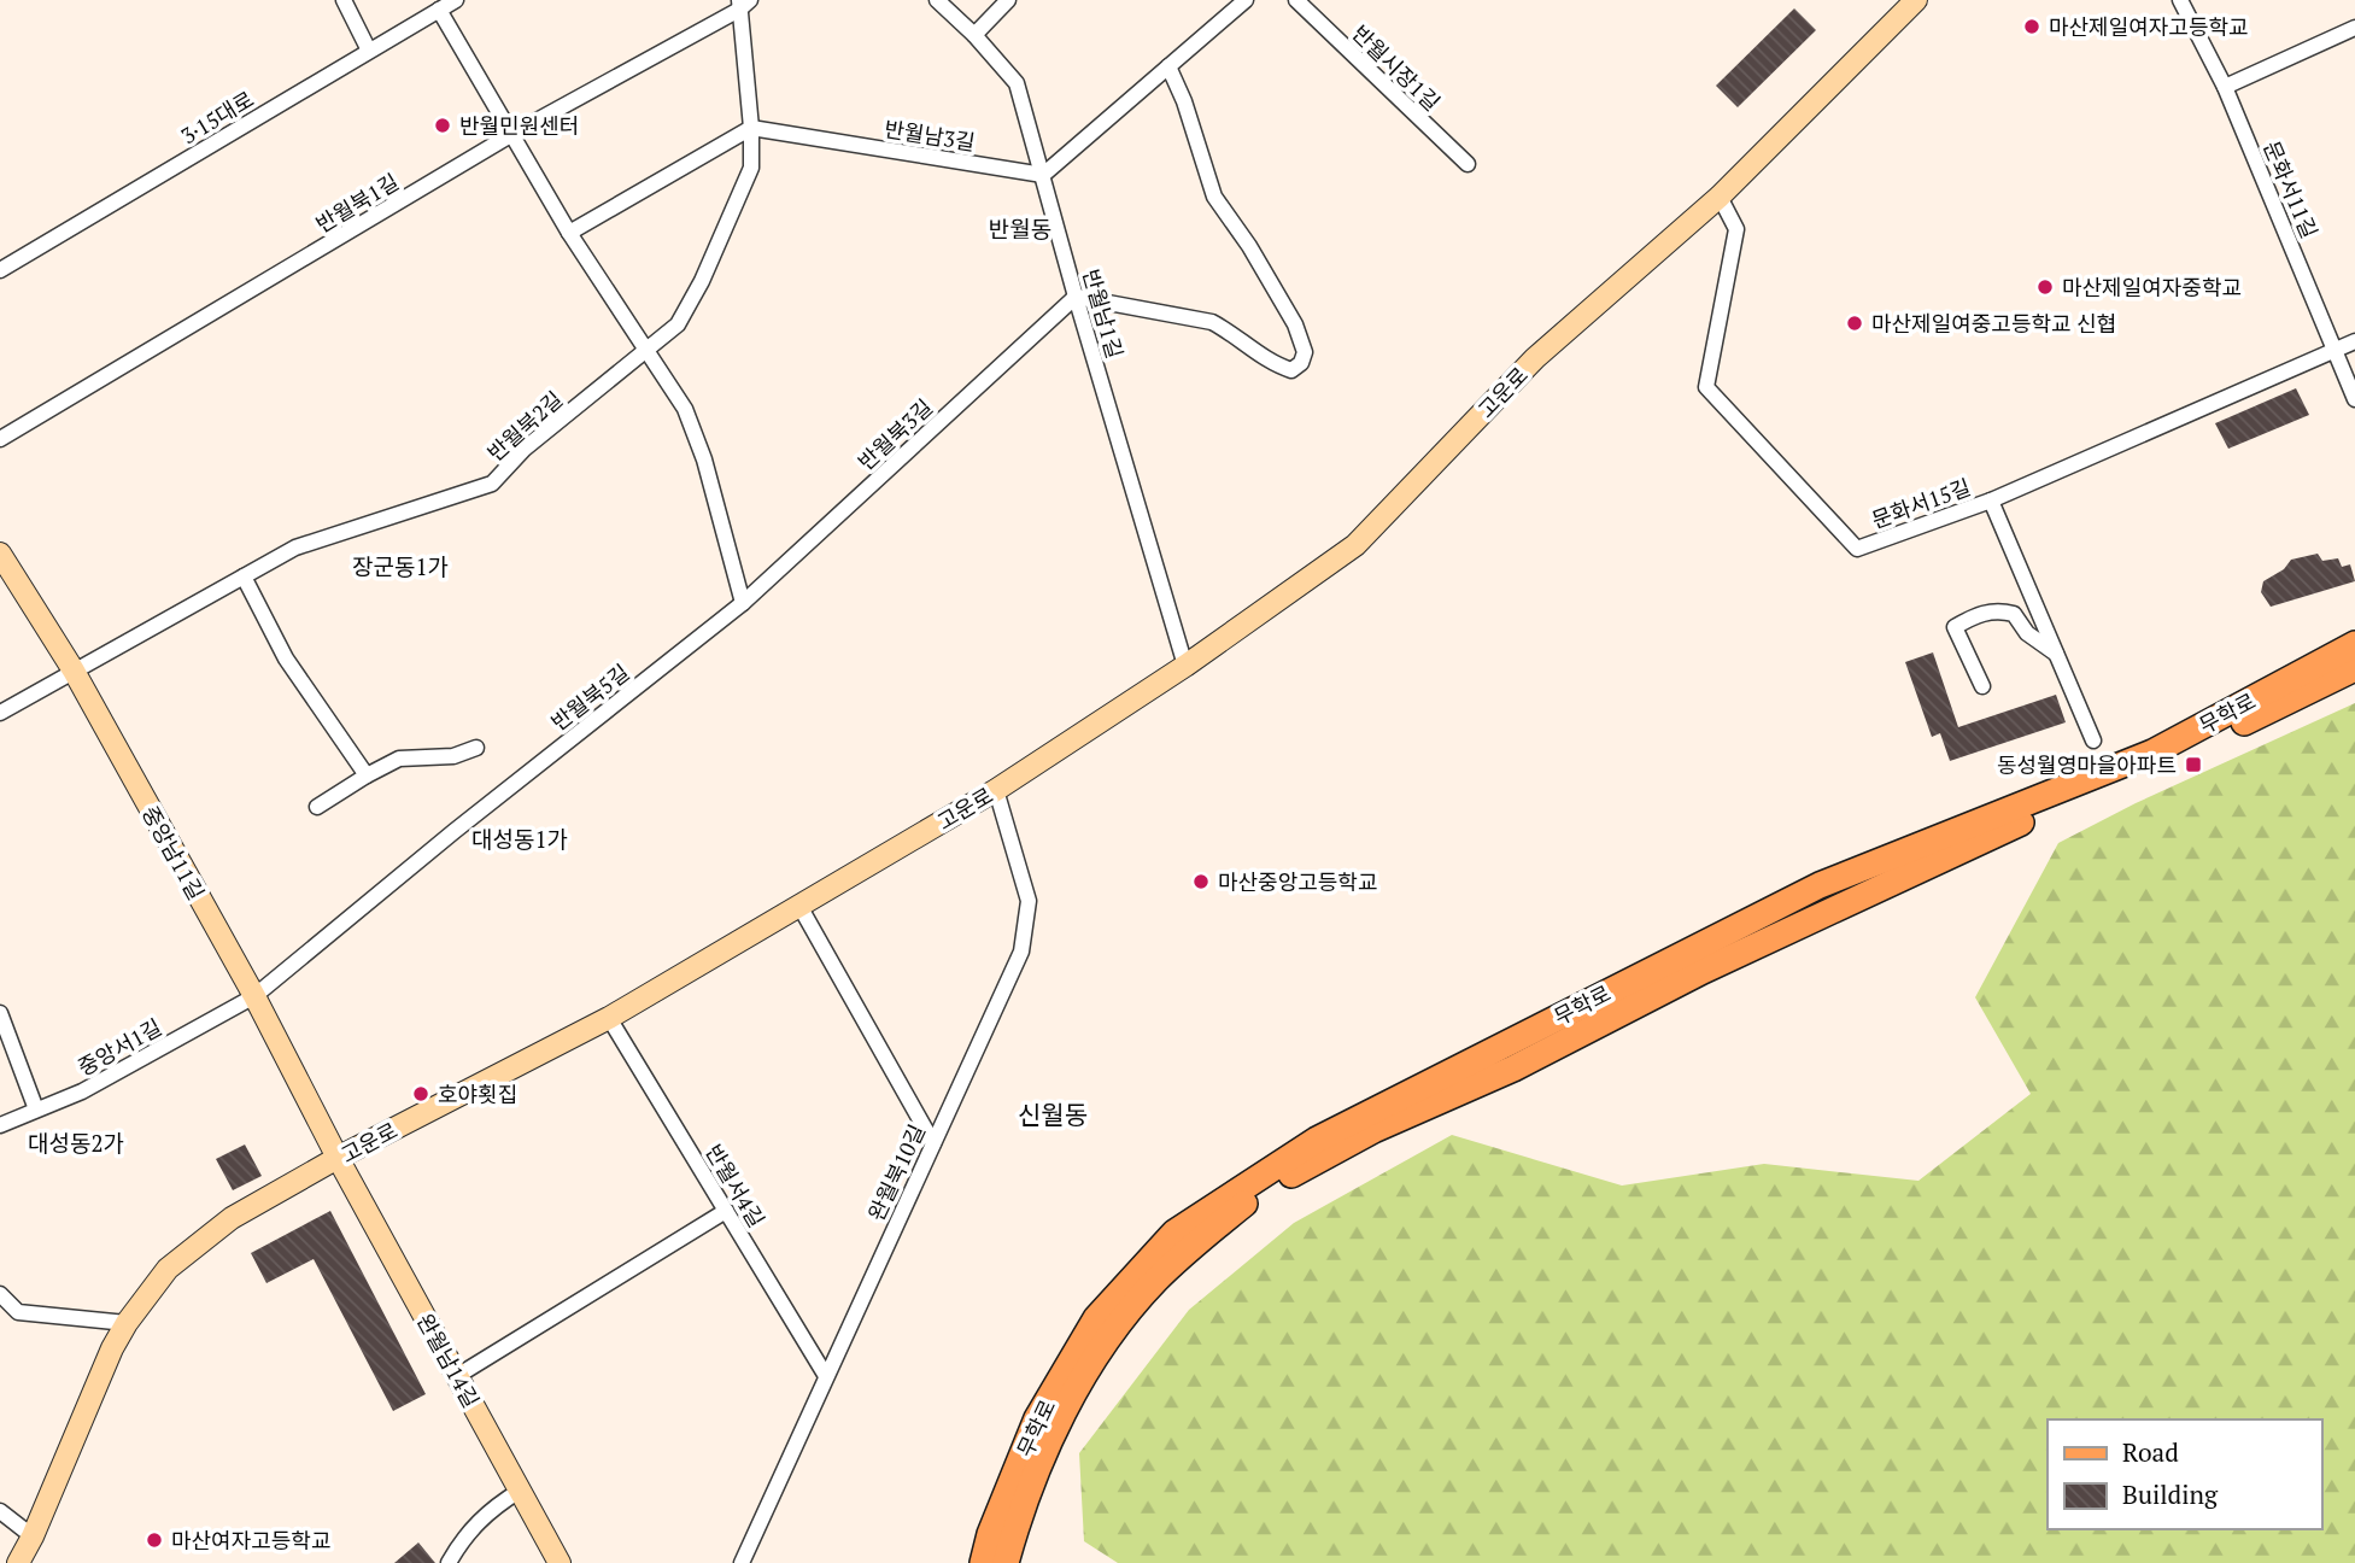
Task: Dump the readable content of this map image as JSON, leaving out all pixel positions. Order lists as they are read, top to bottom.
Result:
{
  "streets": {
    "main road": [
      "고운로",
      "무학로",
      "중앙남11길",
      "완월남14길"
    ],
    "street": [
      "반월시장1길",
      "3·15대로",
      "반월남3길",
      "문화서11길",
      "반월북1길",
      "반월남1길",
      "반월북2길",
      "반월북3길",
      "문화서15길",
      "반월북5길",
      "중앙서1길",
      "완월북10길",
      "반월서4길"
    ]
  },
  "crossings": [
    ["반월남3길", "반월남1길"],
    ["반월남3길", "반월북2길"],
    ["문화서11길", "문화서15길"],
    ["반월북1길", "반월북2길"],
    ["반월남1길", "고운로"],
    ["반월남1길", "반월북3길"],
    ["고운로", "문화서15길"],
    ["고운로", "중앙남11길"],
    ["고운로", "완월북10길"],
    ["고운로", "반월서4길"],
    ["고운로", "완월남14길"],
    ["반월북2길", "중앙남11길"],
    ["반월북3길", "반월북5길"],
    ["반월북5길", "중앙남11길"],
    ["반월북5길", "중앙서1길"],
    ["중앙남11길", "중앙서1길"],
    ["중앙남11길", "완월남14길"],
    ["완월북10길", "반월서4길"]
  ],
  "districts": [
    "반월동",
    "장군동1가",
    "대성동1가",
    "신월동",
    "대성동2가"
  ],
  "places": {
    "other": [
      "마산제일여자고등학교",
      "반월민원센터",
      "마산제일여자중학교",
      "마산제일여중고등학교 신협",
      "마산중앙고등학교",
      "호야횟집",
      "마산여자고등학교"
    ],
    "transit": ["동성월영마을아파트"]
  },
  "legend": ["Road", "Building"]
}
